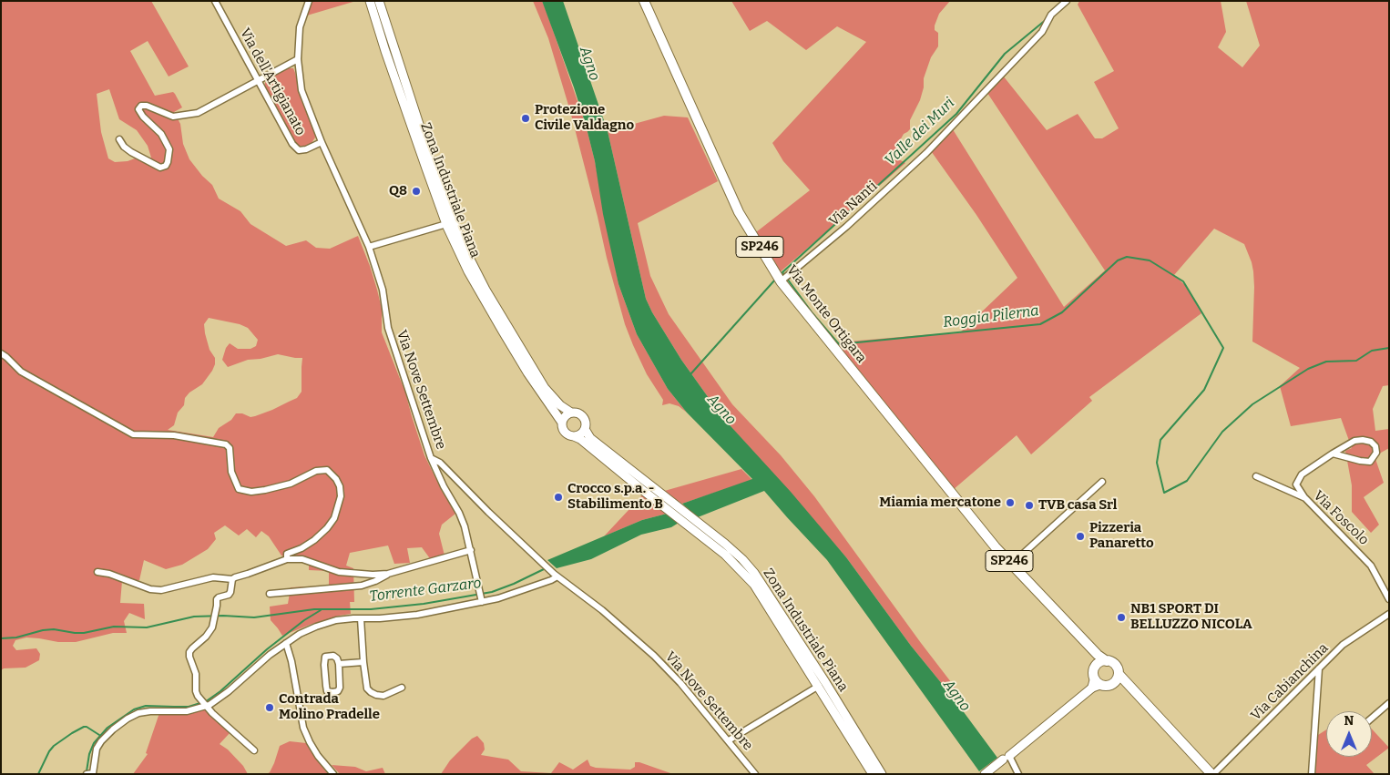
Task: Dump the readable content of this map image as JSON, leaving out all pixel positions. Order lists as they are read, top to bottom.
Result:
{
  "streets": {
    "main road": ["Zona Industriale Piana", "SP246", "Via Monte Ortigara"],
    "street": [
      "Via dell'Artigianato",
      "Via Nanti",
      "Via Nove Settembre",
      "Via Foscolo",
      "Via Cabianchina"
    ]
  },
  "crossings": [
    ["Via dell'Artigianato", "Via Nove Settembre"],
    ["Via Nanti", "Via Monte Ortigara"]
  ],
  "water": [
    "Agno",
    "Valle dei Muri",
    "Roggia Pilerna",
    "Torrente Garzaro"
  ],
  "places": [
    "Protezione Civile Valdagno",
    "Q8",
    "Crocco s.p.a. - Stabilimento B",
    "Miamia mercatone",
    "TVB casa Srl",
    "Pizzeria Panaretto",
    "NB1 SPORT DI BELLUZZO NICOLA",
    "Contrada Molino Pradelle"
  ],
  "north": "top"
}
